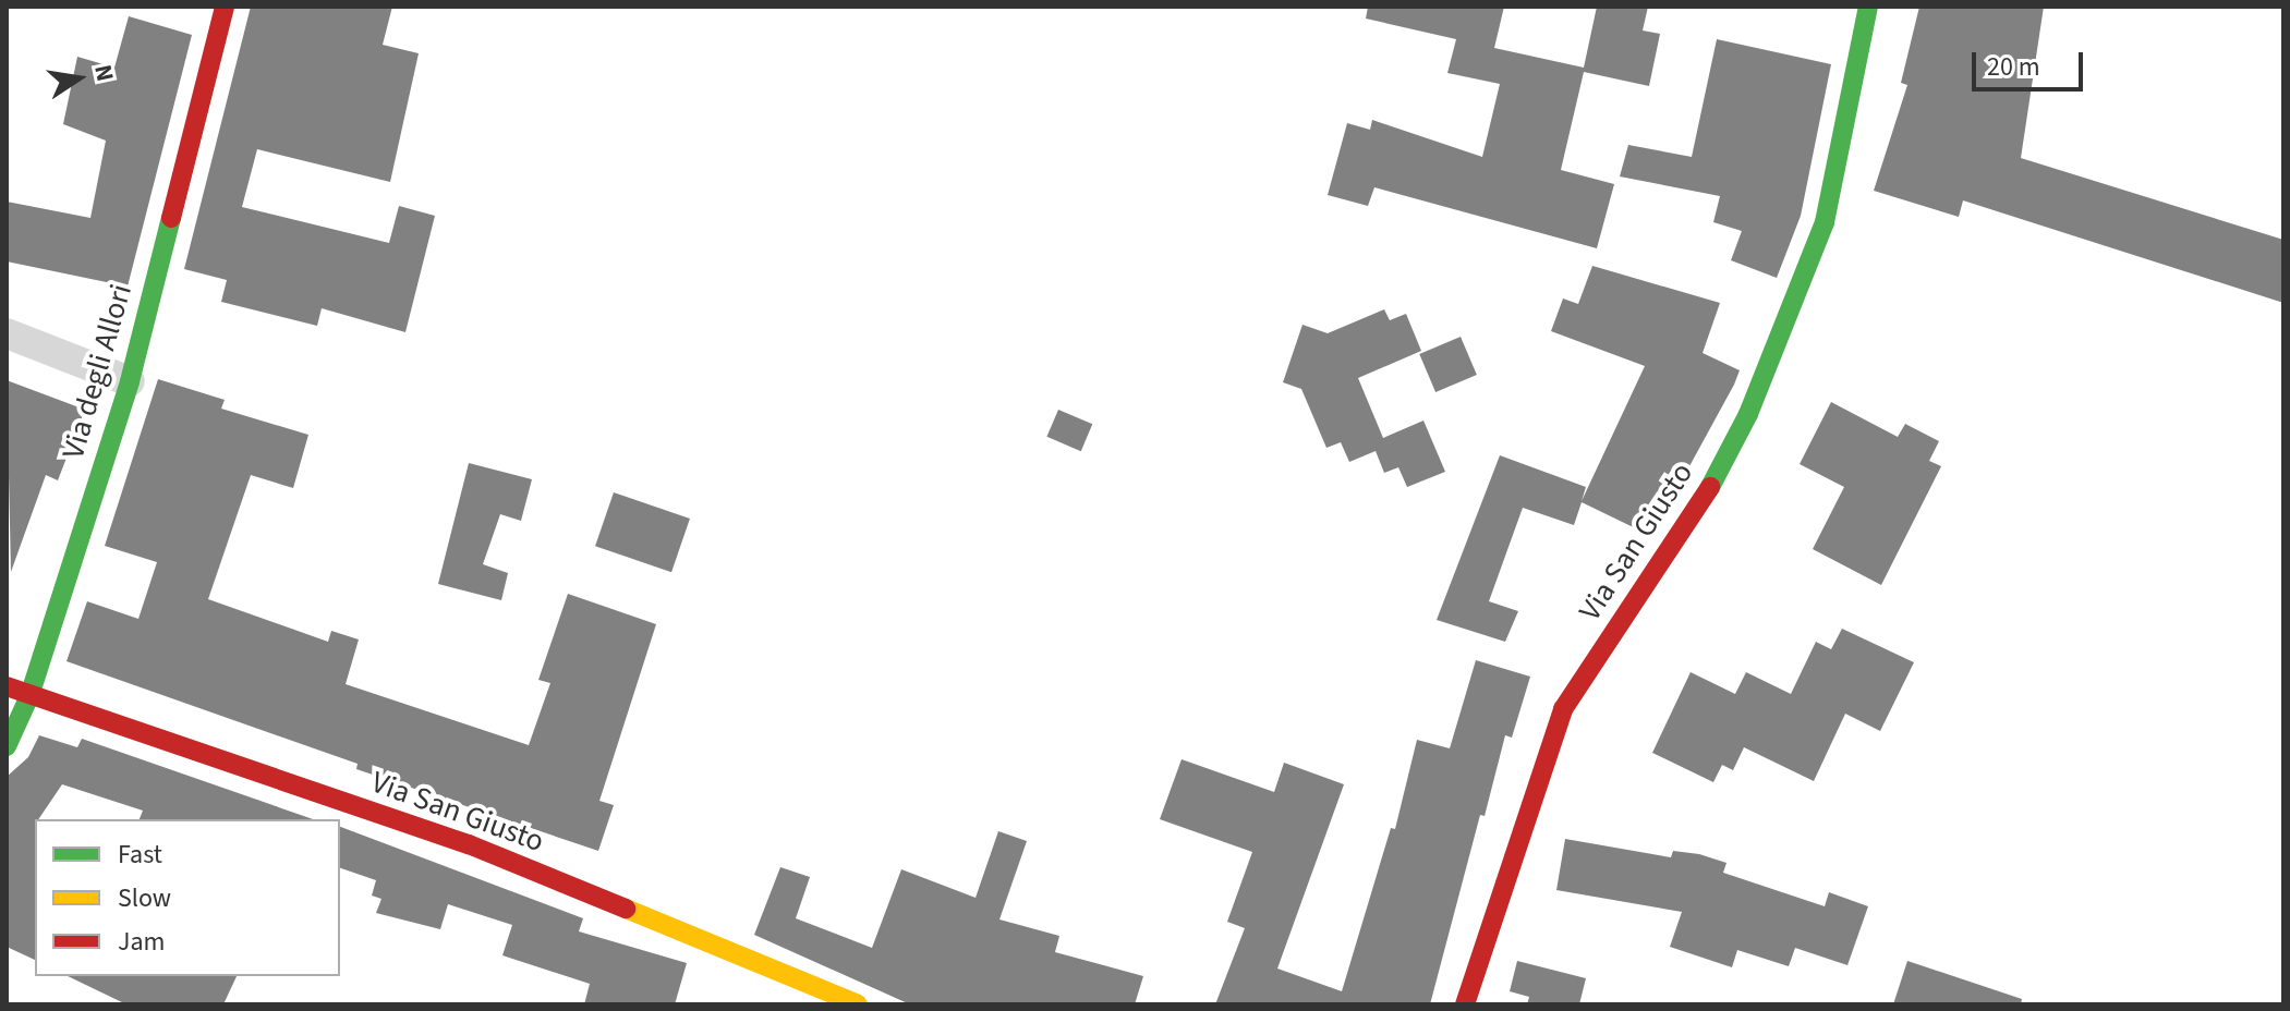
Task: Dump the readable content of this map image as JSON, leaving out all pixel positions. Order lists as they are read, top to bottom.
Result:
{
  "streets": {
    "street": ["Via degli Allori", "Via San Giusto"]
  },
  "crossings": [
    ["Via degli Allori", "Via San Giusto"]
  ],
  "legend": ["Fast", "Slow", "Jam"],
  "scale_bar": "20 m",
  "north": "right"
}
